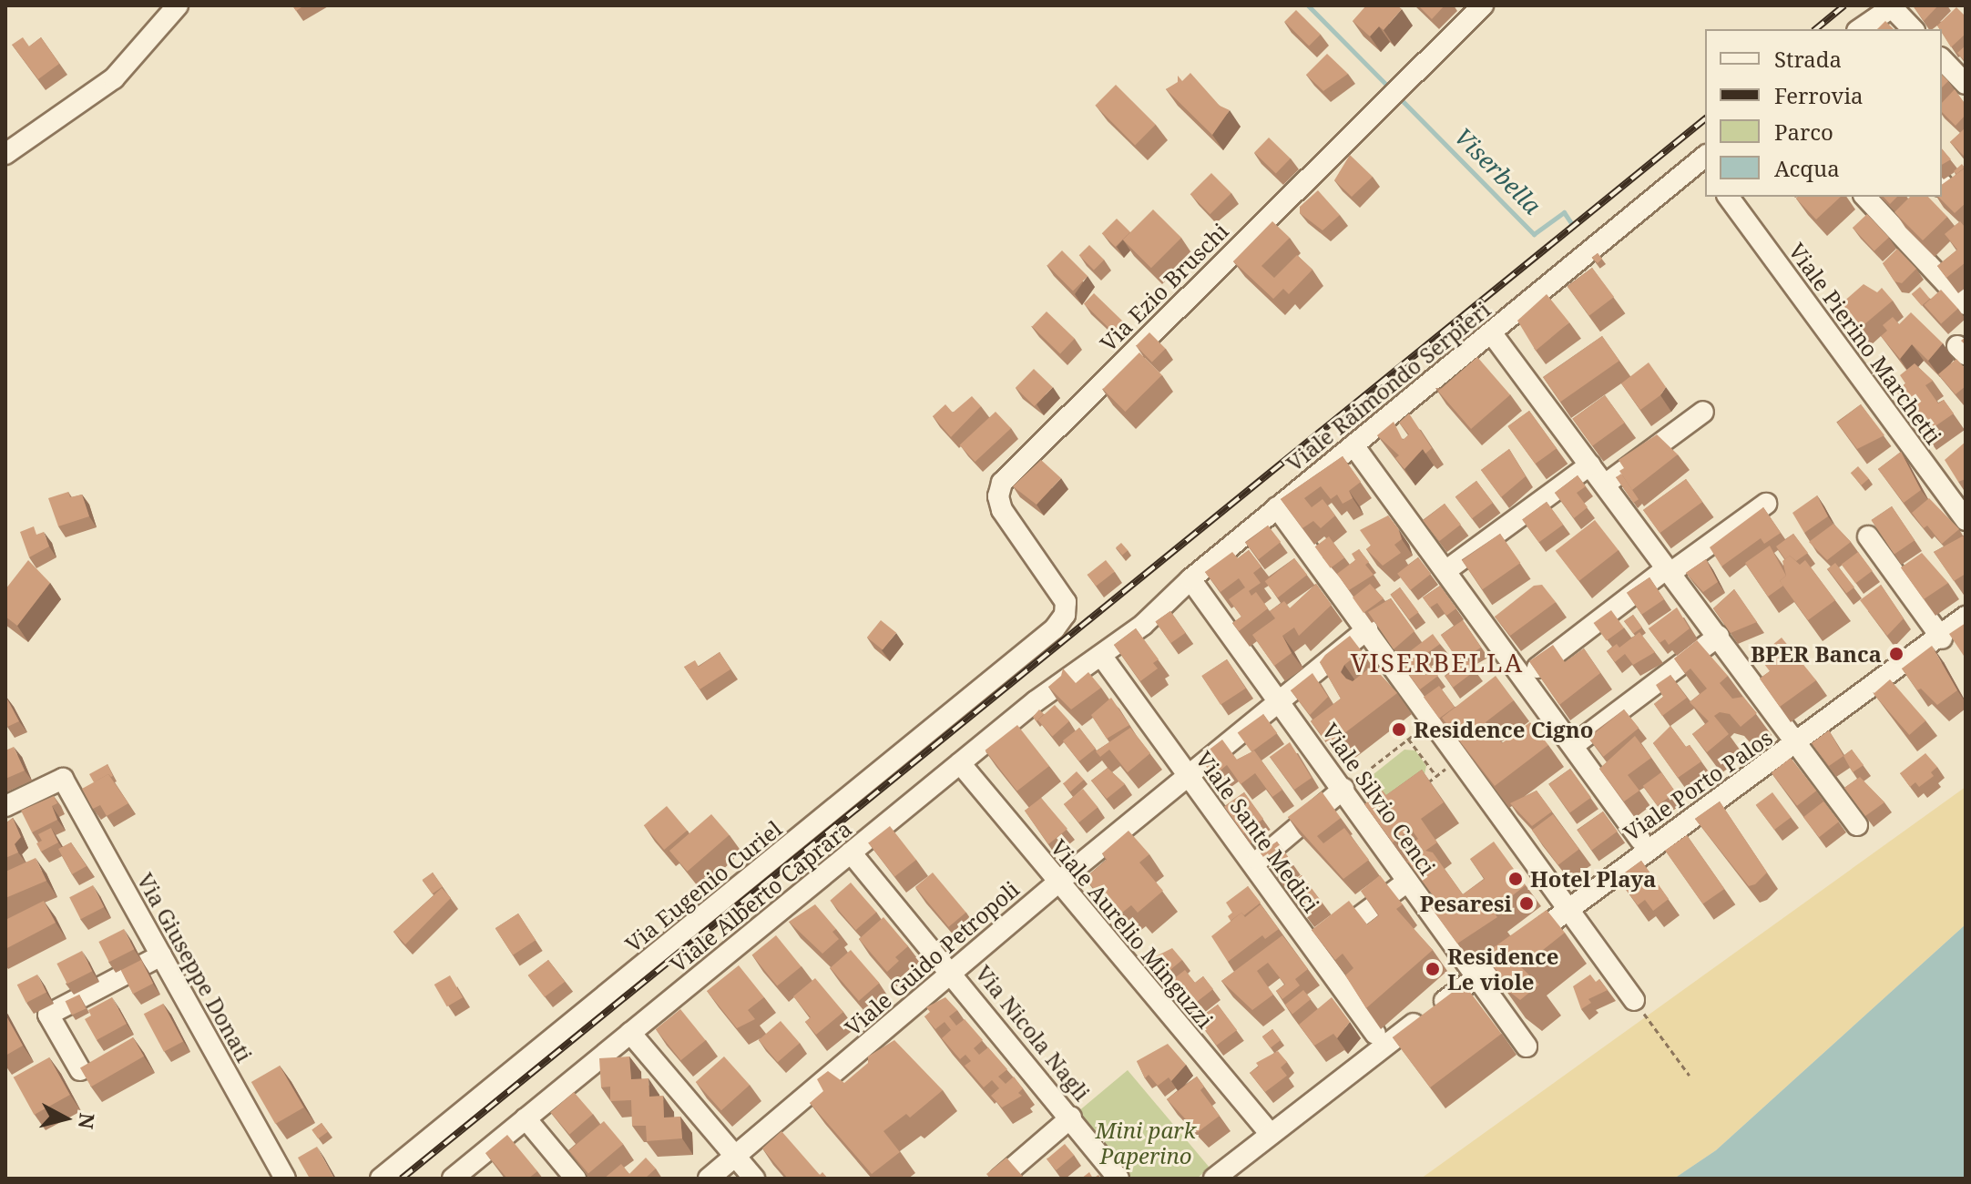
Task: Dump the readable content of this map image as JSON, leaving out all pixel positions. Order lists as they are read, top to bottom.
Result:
{
  "streets": {
    "street": [
      "Via Ezio Bruschi",
      "Viale Pierino Marchetti",
      "Viale Raimondo Serpieri",
      "Viale Porto Palos",
      "Viale Silvio Cenci",
      "Viale Sante Medici",
      "Via Eugenio Curiel",
      "Viale Alberto Caprara",
      "Viale Aurelio Minguzzi",
      "Viale Guido Petropoli",
      "Via Giuseppe Donati",
      "Via Nicola Nagli"
    ]
  },
  "crossings": [
    ["Via Ezio Bruschi", "Via Eugenio Curiel"],
    ["Viale Raimondo Serpieri", "Viale Silvio Cenci"],
    ["Viale Raimondo Serpieri", "Viale Sante Medici"],
    ["Viale Raimondo Serpieri", "Viale Alberto Caprara"],
    ["Viale Porto Palos", "Viale Silvio Cenci"],
    ["Viale Porto Palos", "Viale Aurelio Minguzzi"],
    ["Viale Silvio Cenci", "Viale Guido Petropoli"],
    ["Viale Sante Medici", "Viale Alberto Caprara"],
    ["Viale Sante Medici", "Viale Guido Petropoli"],
    ["Viale Alberto Caprara", "Viale Aurelio Minguzzi"],
    ["Viale Alberto Caprara", "Via Nicola Nagli"],
    ["Viale Aurelio Minguzzi", "Viale Guido Petropoli"],
    ["Viale Guido Petropoli", "Via Nicola Nagli"]
  ],
  "districts": ["VISERBELLA"],
  "water": ["Viserbella"],
  "parks": ["Mini park Paperino"],
  "places": [
    "BPER Banca",
    "Residence Cigno",
    "Hotel Playa",
    "Pesaresi",
    "Residence Le viole"
  ],
  "legend": [
    "Strada",
    "Ferrovia",
    "Parco",
    "Acqua"
  ],
  "north": "right"
}
